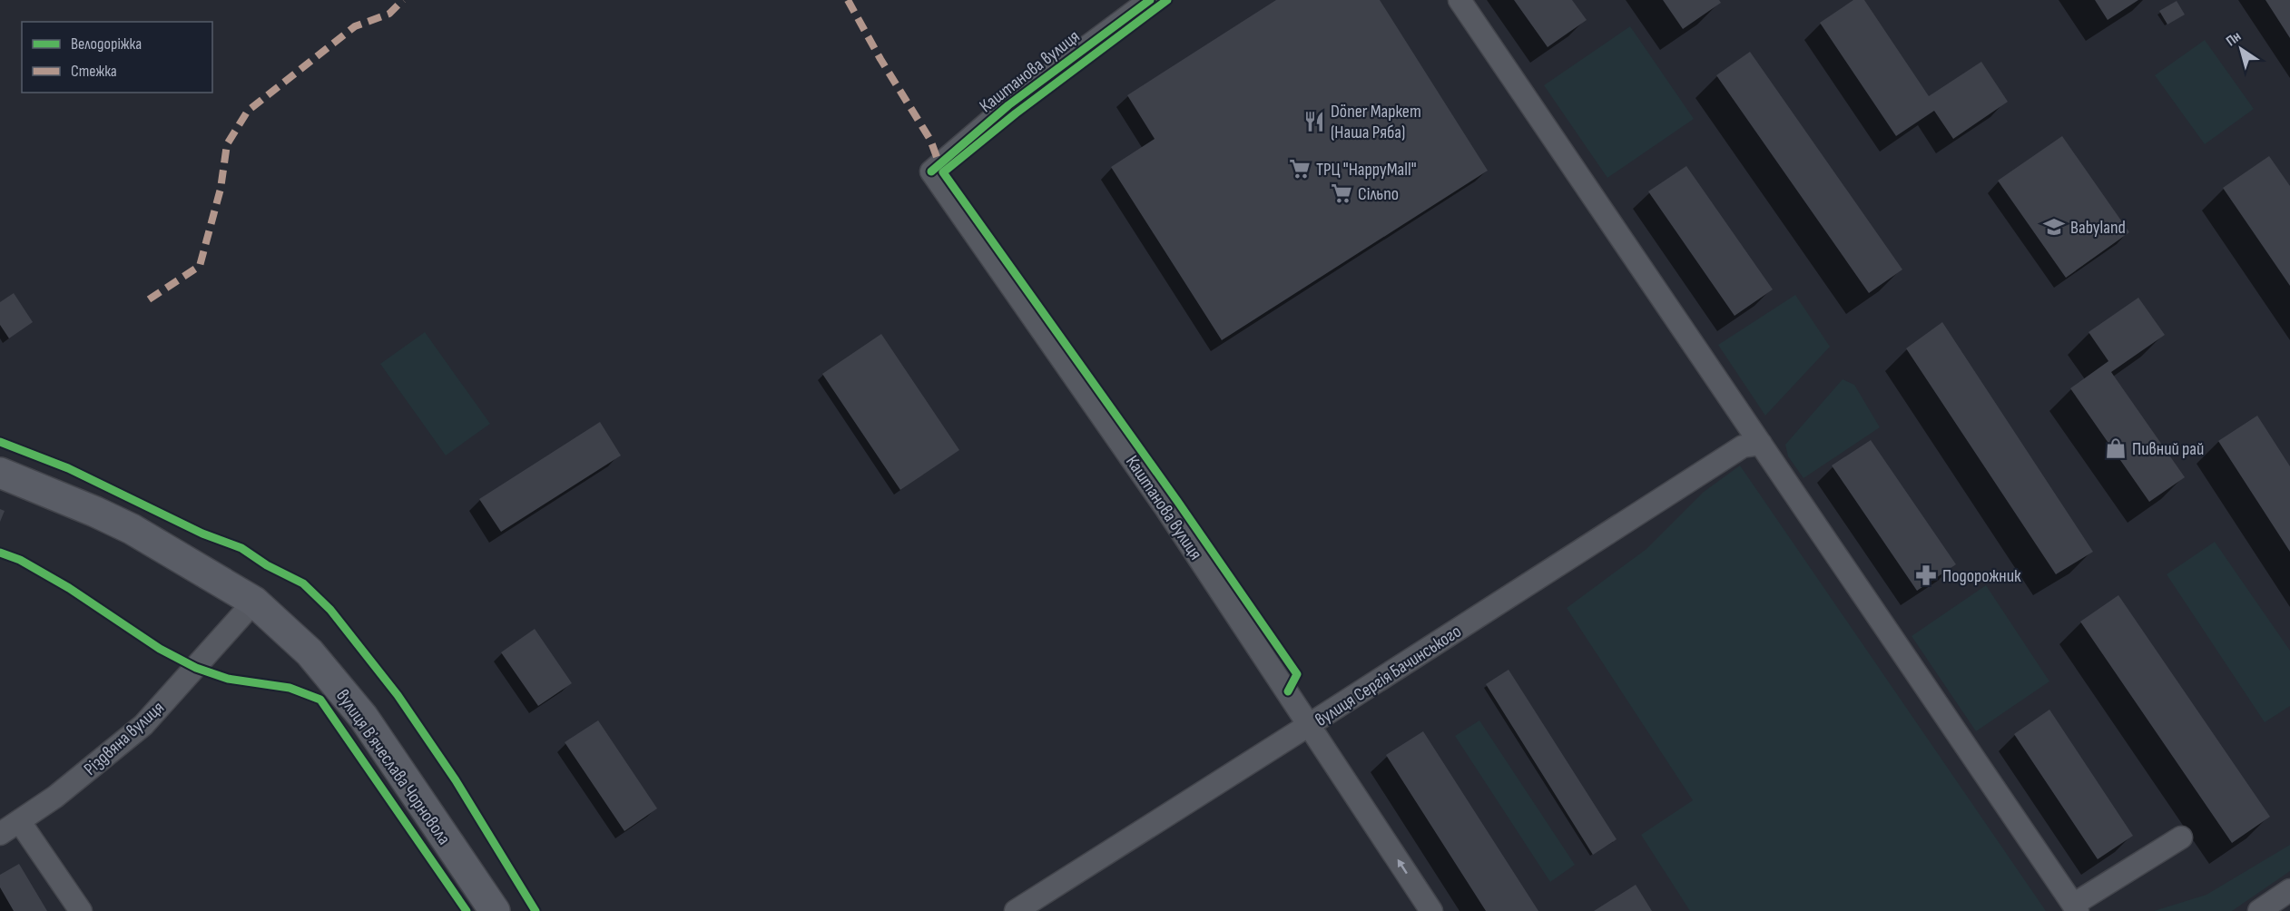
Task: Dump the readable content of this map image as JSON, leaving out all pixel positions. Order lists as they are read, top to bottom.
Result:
{
  "streets": {
    "main road": ["вулиця Вʼячеслава Чорновола"],
    "street": ["Каштанова вулиця", "вулиця Сергія Бачинського", "Різдвяна вулиця"]
  },
  "crossings": [
    ["Каштанова вулиця", "вулиця Сергія Бачинського"],
    ["Різдвяна вулиця", "вулиця Вʼячеслава Чорновола"]
  ],
  "places": {
    "restaurant": ["Döner Maркет (Наша Ряба)"],
    "supermarket": ["ТРЦ \"HappyMall\"", "Сільпо"],
    "school or university": ["Babyland"],
    "shop": ["Пивний рай"],
    "pharmacy": ["Подорожник"]
  },
  "legend": ["Велодоріжка", "Стежка"],
  "north": "top left"
}
